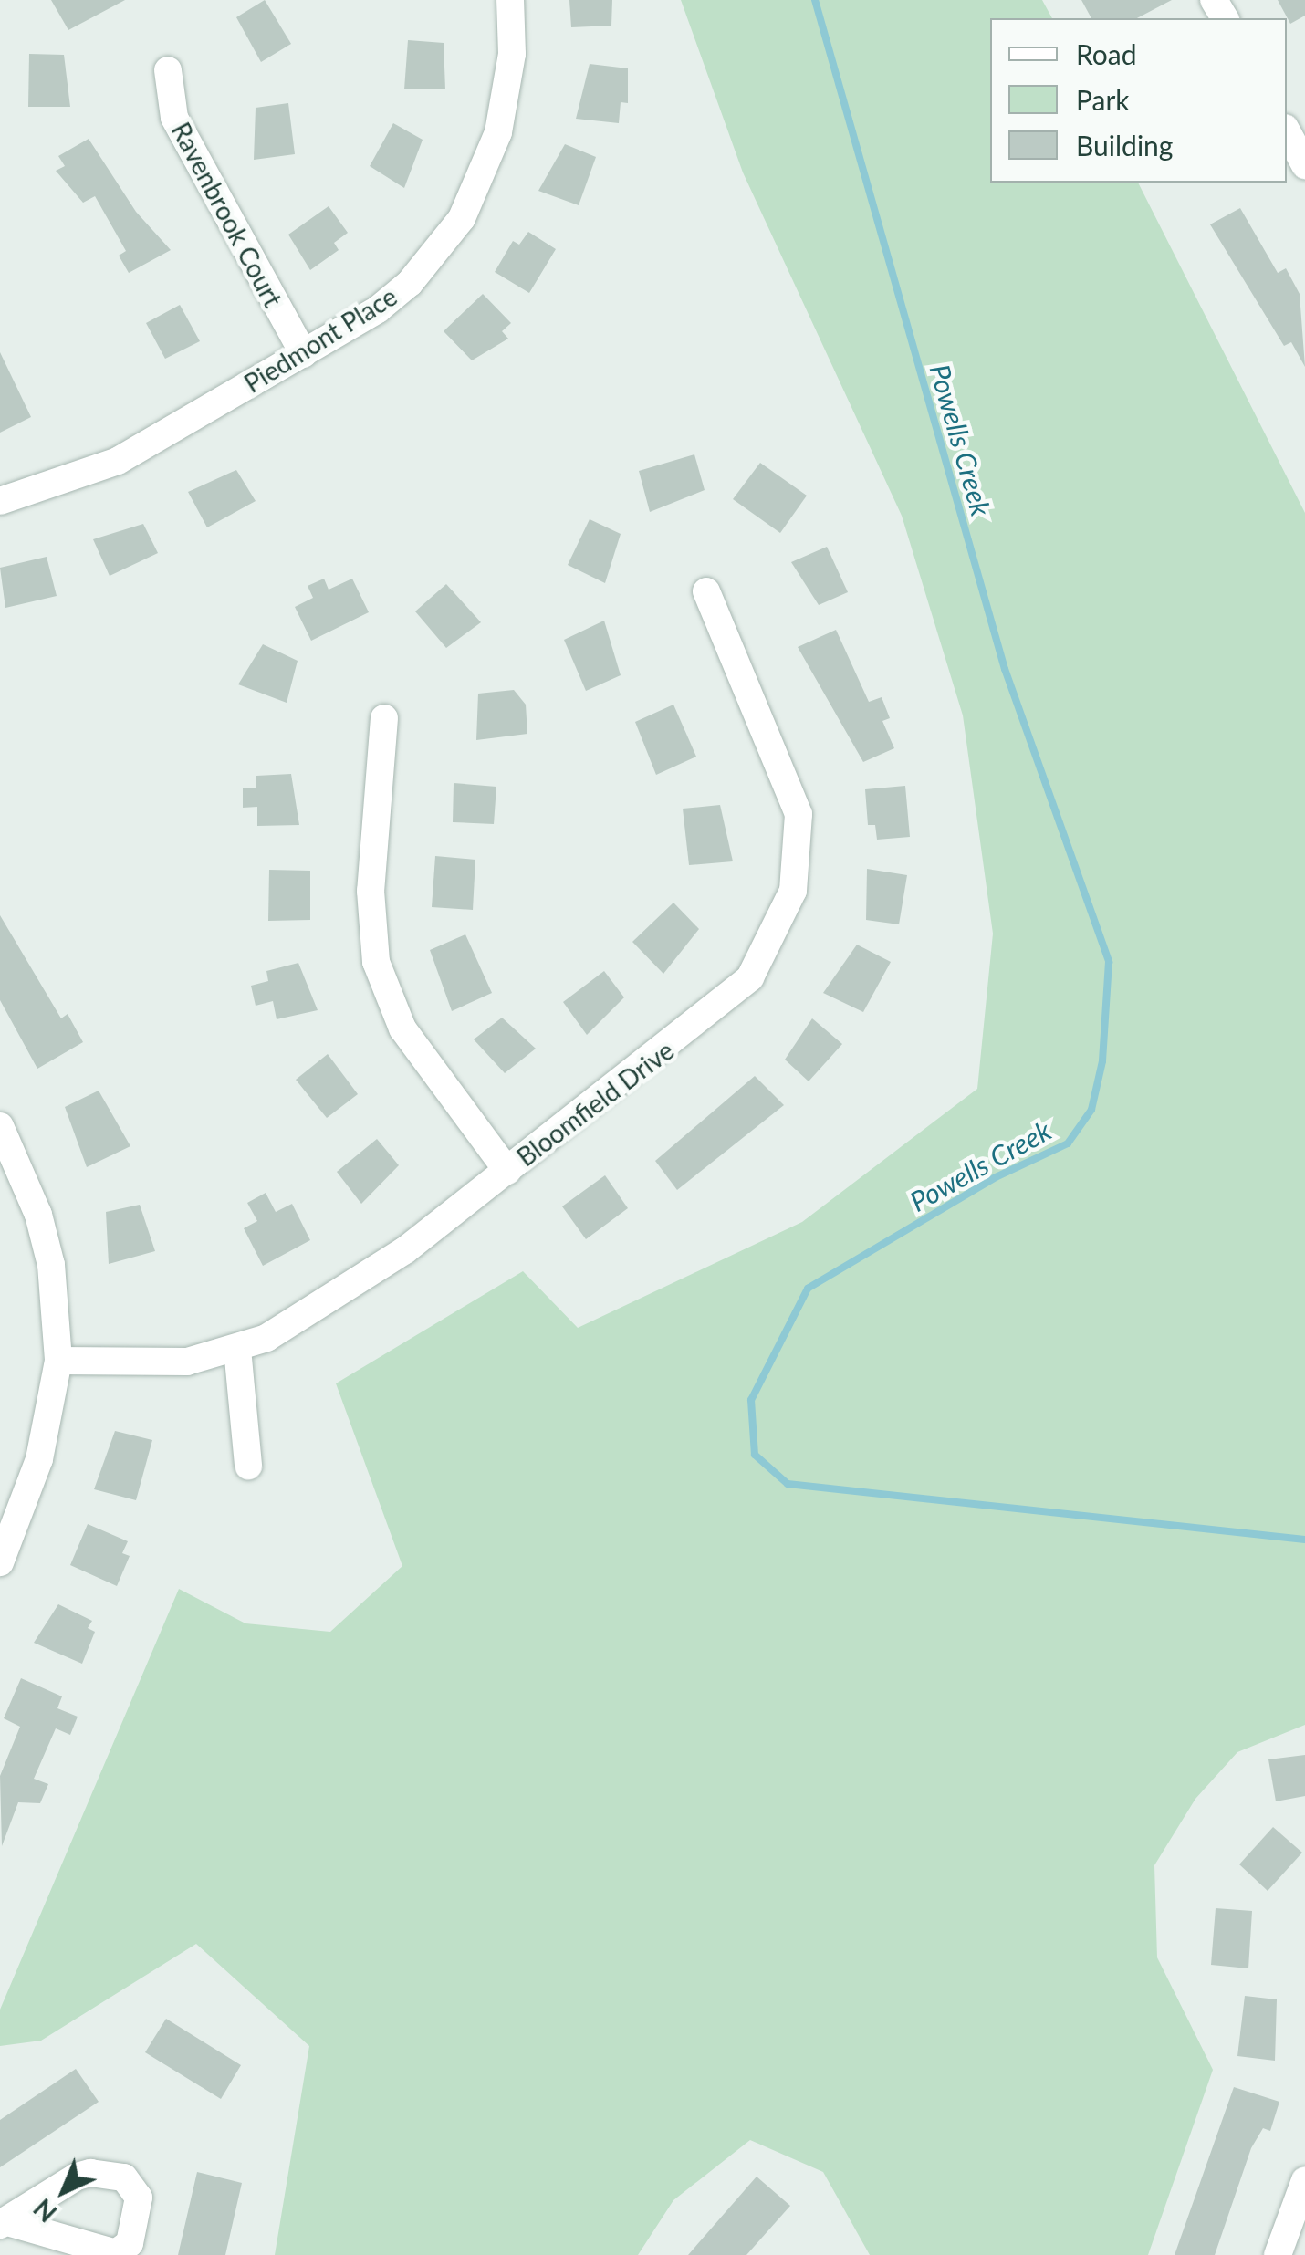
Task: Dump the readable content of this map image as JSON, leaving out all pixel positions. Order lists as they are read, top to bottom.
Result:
{
  "streets": {
    "street": ["Ravenbrook Court", "Piedmont Place", "Bloomfield Drive"]
  },
  "crossings": [
    ["Ravenbrook Court", "Piedmont Place"]
  ],
  "water": ["Powells Creek"],
  "legend": ["Road", "Park", "Building"],
  "north": "bottom left"
}
